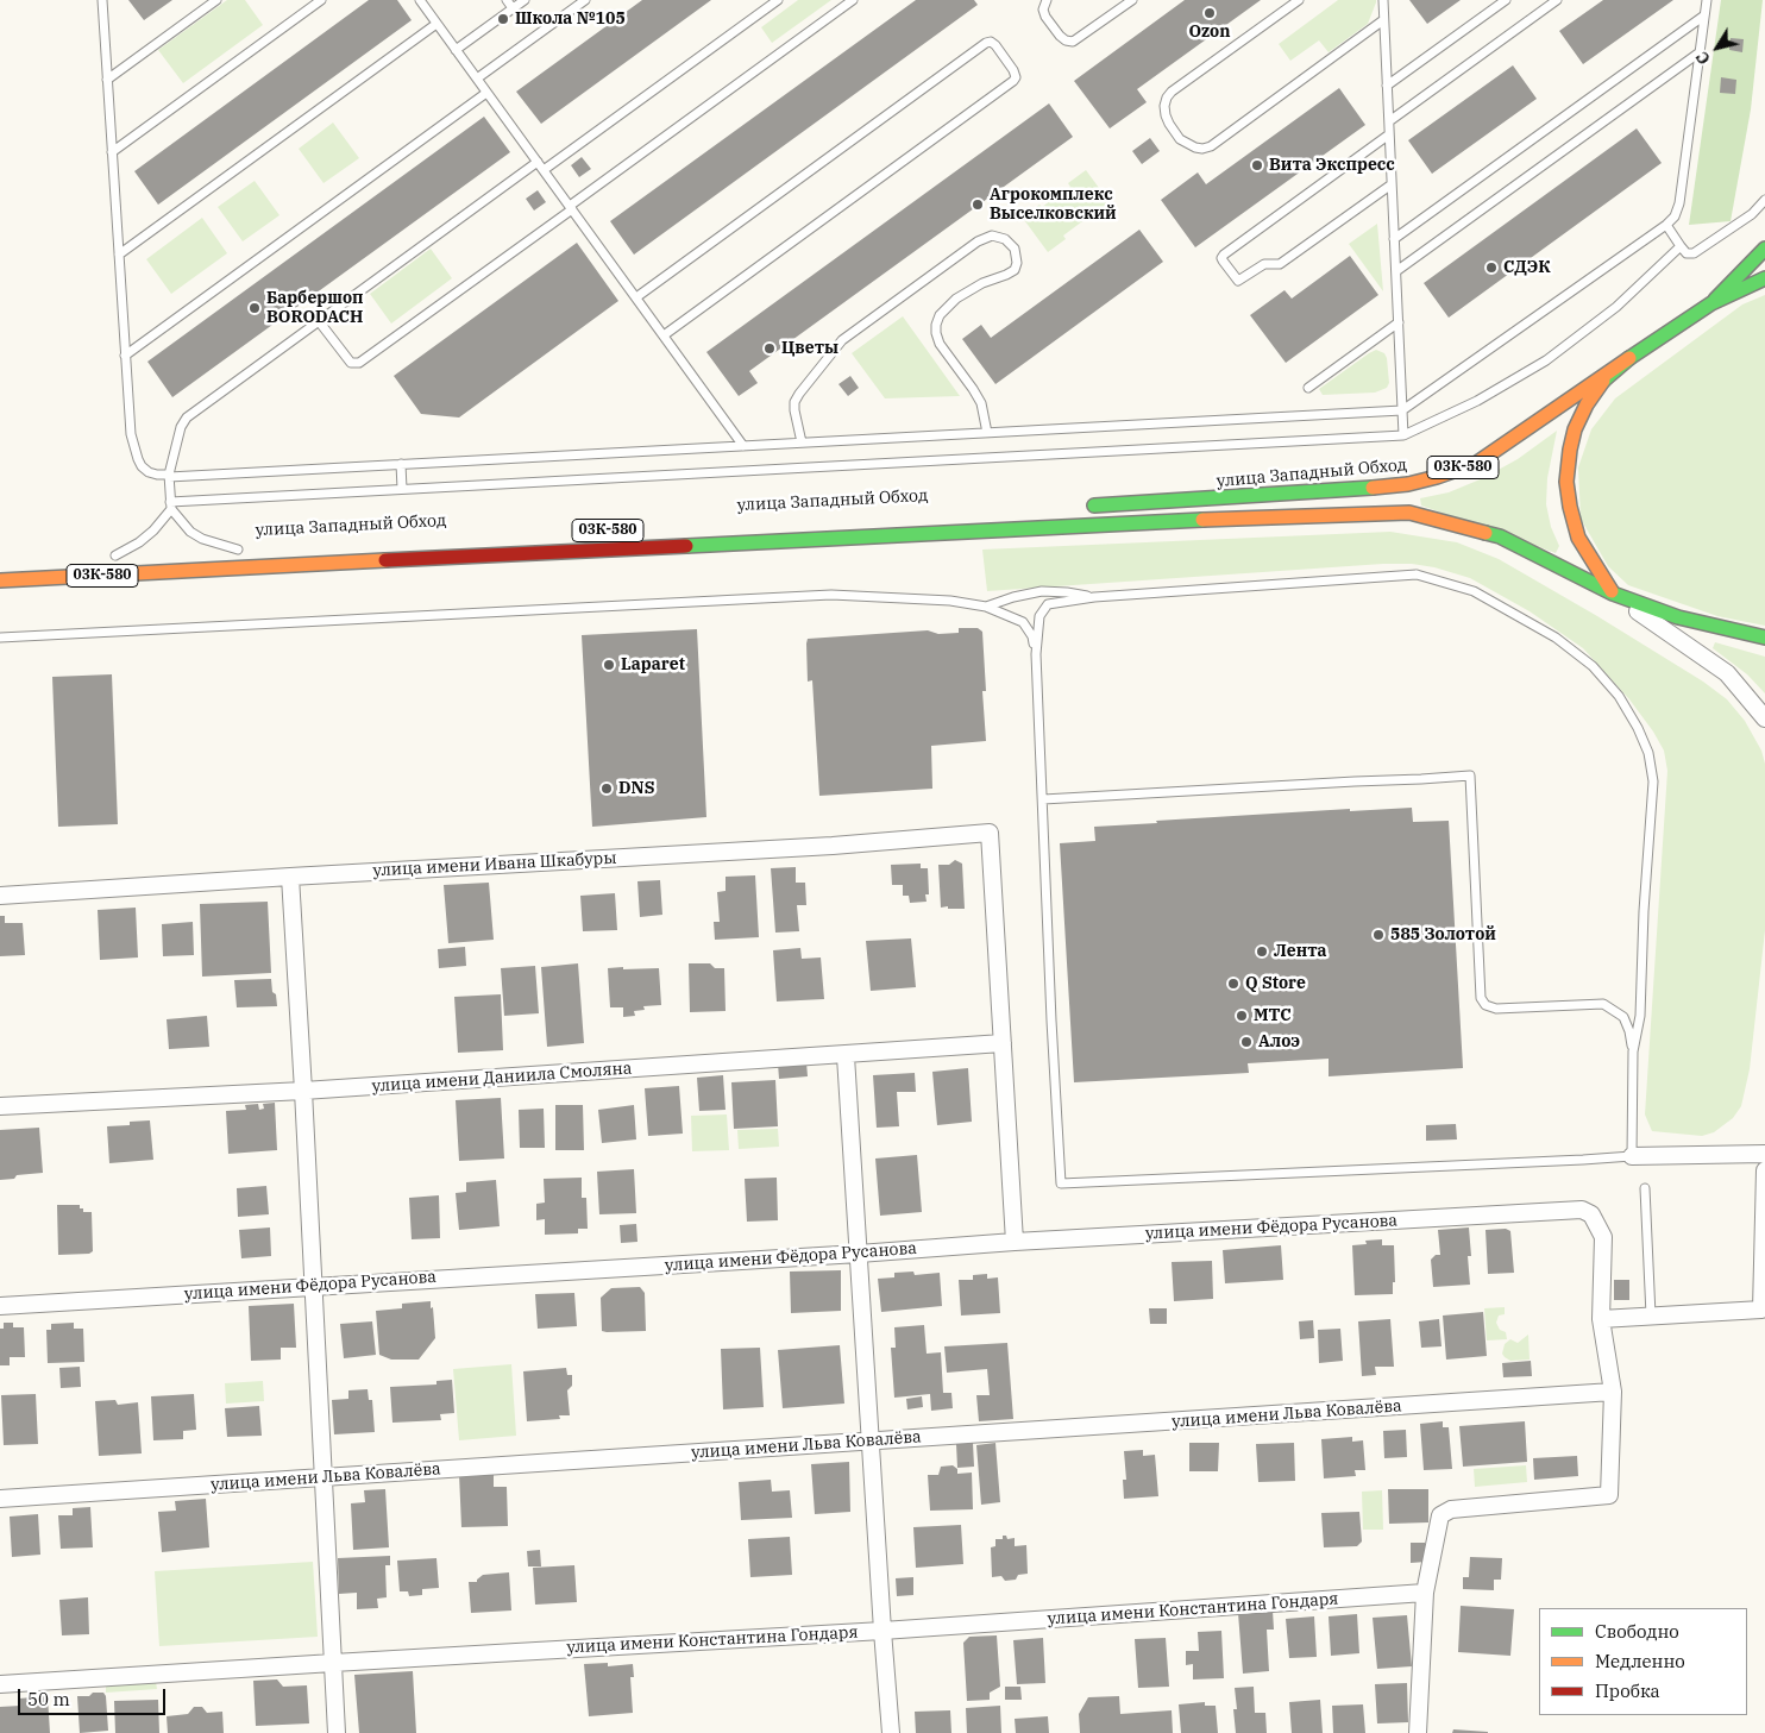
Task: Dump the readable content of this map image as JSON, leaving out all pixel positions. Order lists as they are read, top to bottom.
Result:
{
  "streets": {
    "main road": ["03К-580", "улица Западный Обход"],
    "street": [
      "улица имени Ивана Шкабуры",
      "улица имени Даниила Смоляна",
      "улица имени Фёдора Русанова",
      "улица имени Льва Ковалёва",
      "улица имени Константина Гондаря"
    ]
  },
  "crossings": [
    ["03К-580", "улица Западный Обход"],
    ["улица имени Ивана Шкабуры", "улица имени Даниила Смоляна"]
  ],
  "places": [
    "Ozon",
    "Школа №105",
    "Вита Экспресс",
    "Агрокомплекс Выселковский",
    "СДЭК",
    "Барбершоп BORODACH",
    "Цветы",
    "Laparet",
    "DNS",
    "585 Золотой",
    "Лента",
    "Q Store",
    "МТС",
    "Алоэ"
  ],
  "legend": ["Свободно", "Медленно", "Пробка"],
  "scale_bar": "50 m",
  "north": "bottom left"
}
